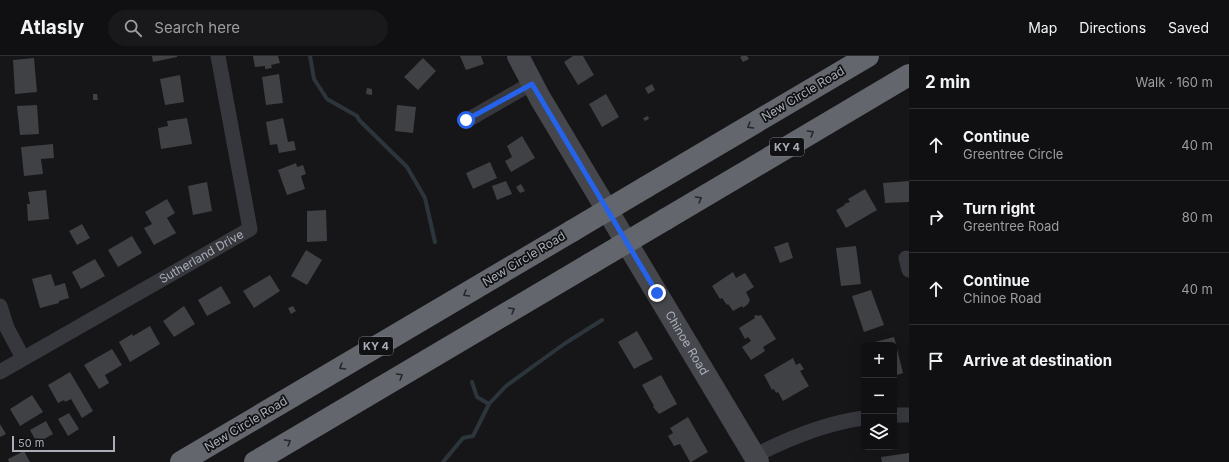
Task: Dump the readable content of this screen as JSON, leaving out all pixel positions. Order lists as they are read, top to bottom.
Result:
{
  "streets": {
    "highway": ["New Circle Road", "KY 4"],
    "street": ["Sutherland Drive", "Chinoe Road"]
  },
  "scale_bar": "50 m",
  "page": {
    "header": "Atlasly",
    "search": "Search here",
    "nav": ["Map", "Directions", "Saved"],
    "heading": ["2 min", "Walk · 160 m"],
    "list": [
      ["Continue", "Greentree Circle", "40 m"],
      ["Turn right", "Greentree Road", "80 m"],
      ["Continue", "Chinoe Road", "40 m"],
      "Arrive at destination"
    ],
    "map_buttons": ["+", "−"],
    "scale": "50 m"
  }
}
